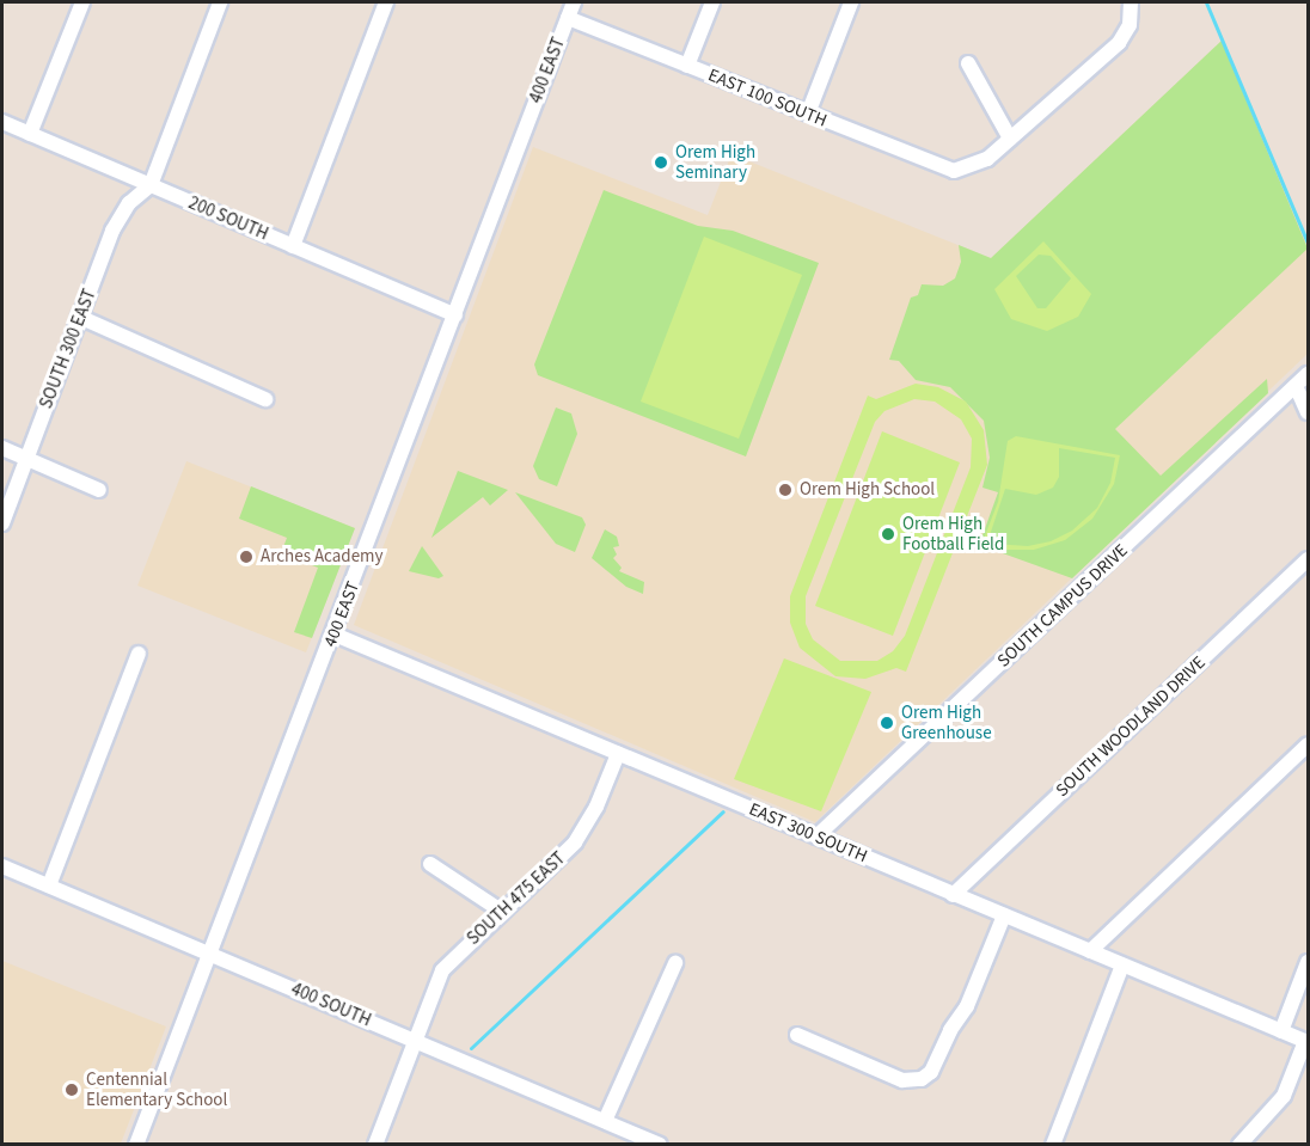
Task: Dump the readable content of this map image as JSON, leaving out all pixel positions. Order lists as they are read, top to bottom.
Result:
{
  "streets": {
    "street": [
      "400 EAST",
      "EAST 100 SOUTH",
      "200 SOUTH",
      "SOUTH 300 EAST",
      "SOUTH CAMPUS DRIVE",
      "SOUTH WOODLAND DRIVE",
      "EAST 300 SOUTH",
      "SOUTH 475 EAST",
      "400 SOUTH"
    ]
  },
  "crossings": [
    ["400 EAST", "EAST 100 SOUTH"],
    ["400 EAST", "200 SOUTH"],
    ["400 EAST", "EAST 300 SOUTH"],
    ["400 EAST", "400 SOUTH"],
    ["200 SOUTH", "SOUTH 300 EAST"],
    ["SOUTH CAMPUS DRIVE", "EAST 300 SOUTH"],
    ["SOUTH WOODLAND DRIVE", "EAST 300 SOUTH"],
    ["EAST 300 SOUTH", "SOUTH 475 EAST"],
    ["SOUTH 475 EAST", "400 SOUTH"]
  ],
  "places": [
    "Orem High Seminary",
    "Orem High School",
    "Orem High Football Field",
    "Arches Academy",
    "Orem High Greenhouse",
    "Centennial Elementary School"
  ]
}
